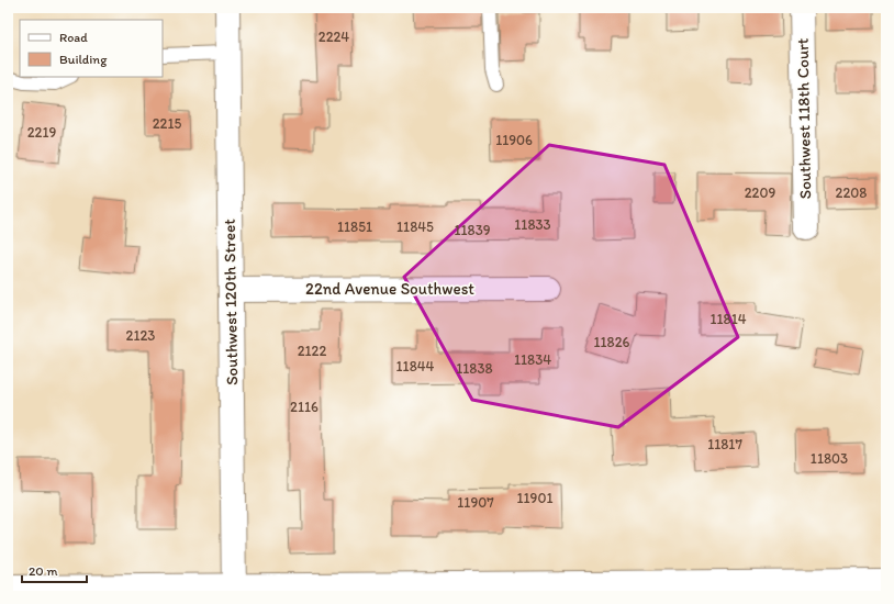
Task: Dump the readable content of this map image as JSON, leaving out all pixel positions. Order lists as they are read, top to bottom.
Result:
{
  "streets": {
    "street": ["Southwest 118th Court", "22nd Avenue Southwest", "Southwest 120th Street"]
  },
  "crossings": [
    ["22nd Avenue Southwest", "Southwest 120th Street"]
  ],
  "house_numbers": [
    "2224",
    "2215",
    "2219",
    "11906",
    "2209",
    "2208",
    "11833",
    "11851",
    "11845",
    "11839",
    "11814",
    "2123",
    "11826",
    "2122",
    "11834",
    "11844",
    "11838",
    "2116",
    "11817",
    "11803",
    "11901",
    "11907"
  ],
  "legend": ["Road", "Building"],
  "scale_bar": "20 m"
}
